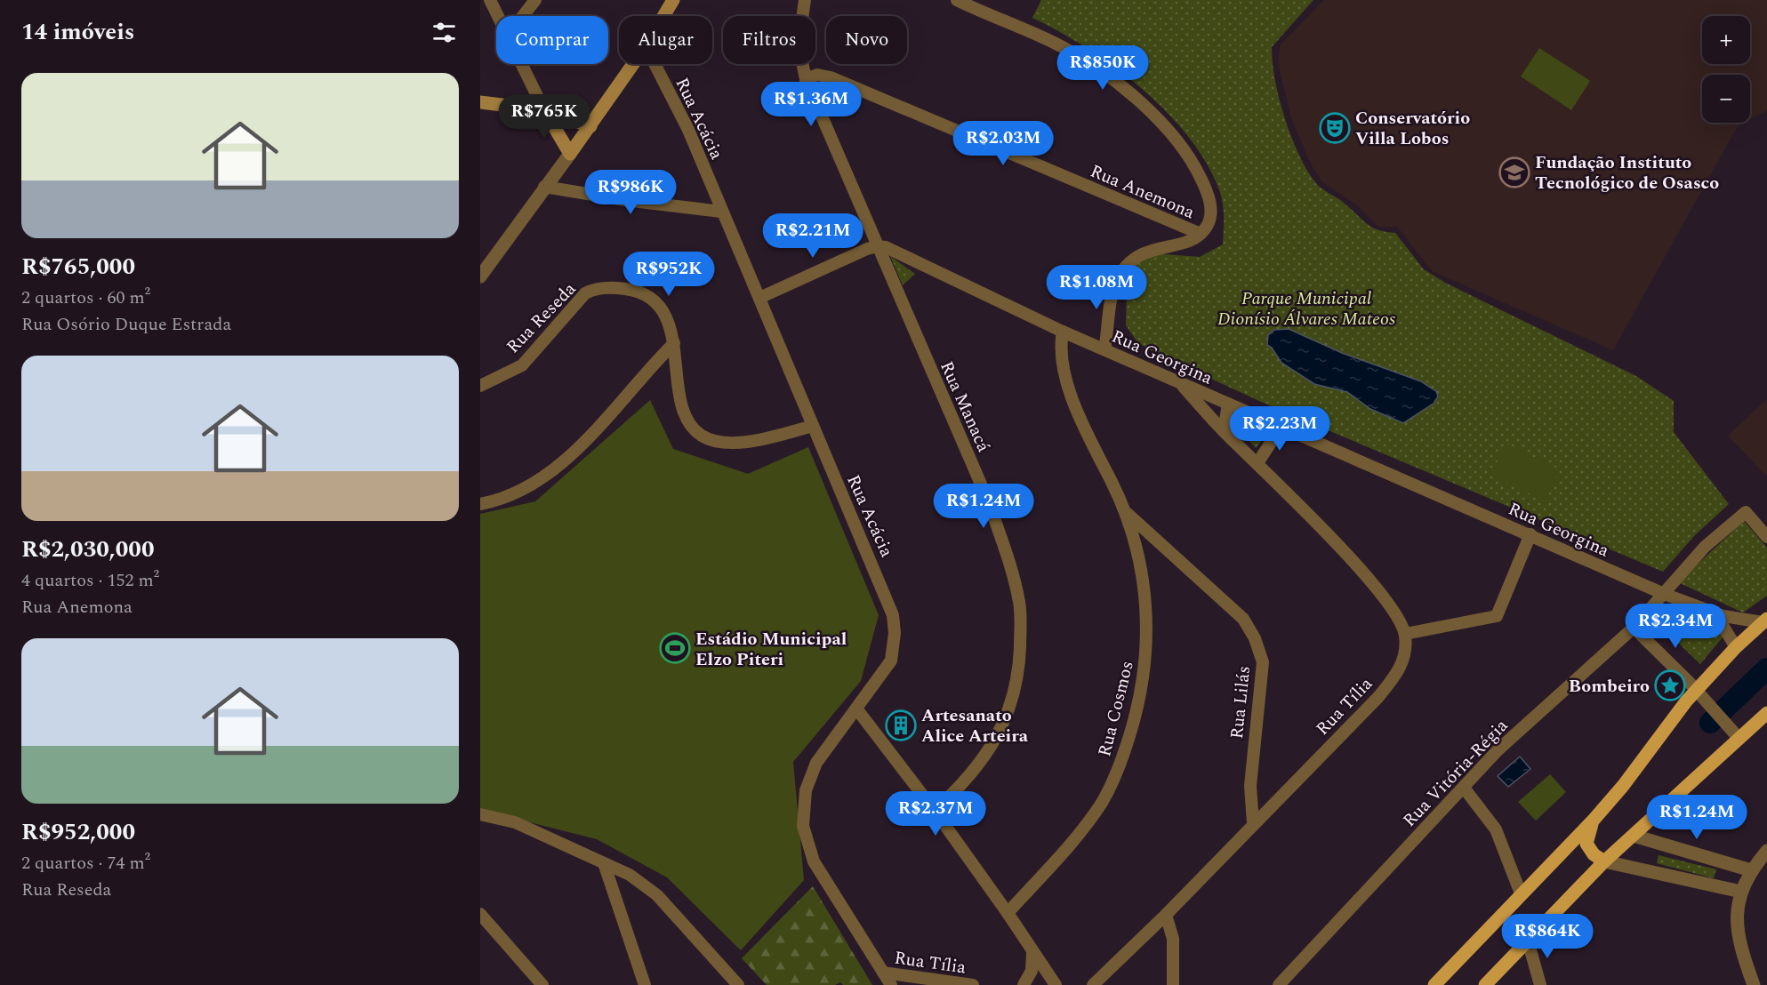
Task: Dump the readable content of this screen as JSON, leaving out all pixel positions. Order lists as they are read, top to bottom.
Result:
{
  "streets": {
    "street": [
      "Rua Acácia",
      "Rua Anemona",
      "Rua Reseda",
      "Rua Georgina",
      "Rua Manacá",
      "Rua Lilás",
      "Rua Tília",
      "Rua Cosmos",
      "Rua Vitória-Régia"
    ]
  },
  "crossings": [
    ["Rua Acácia", "Rua Reseda"],
    ["Rua Acácia", "Rua Tília"],
    ["Rua Georgina", "Rua Manacá"],
    ["Rua Georgina", "Rua Cosmos"],
    ["Rua Georgina", "Rua Vitória-Régia"],
    ["Rua Lilás", "Rua Tília"],
    ["Rua Lilás", "Rua Cosmos"]
  ],
  "parks": ["Parque Municipal Dionísio Álvares Mateos"],
  "places": {
    "theatre": ["Conservatório Villa Lobos"],
    "school or university": ["Fundação Instituto Tecnológico de Osasco"],
    "sports": ["Estádio Municipal Elzo Piteri"],
    "place": ["Bombeiro"],
    "building": ["Artesanato Alice Arteira"]
  },
  "page": {
    "heading": "14 imóveis",
    "map_buttons": ["+", "−"],
    "chip": [
      "Comprar",
      "Alugar",
      "Filtros",
      "Novo"
    ],
    "price": [
      "R$850K",
      "R$1.36M",
      "R$765K",
      "R$2.03M",
      "R$986K",
      "R$2.21M",
      "R$952K",
      "R$1.08M",
      "R$2.23M",
      "R$1.24M",
      "R$2.34M",
      "R$2.37M",
      "R$1.24M",
      "R$864K"
    ],
    "list": [
      {
        "name": "R$765,000",
        "note": "2 quartos · 60 m² · Rua Osório Duque Estrada"
      },
      {
        "name": "R$2,030,000",
        "note": "4 quartos · 152 m² · Rua Anemona"
      },
      {
        "name": "R$952,000",
        "note": "2 quartos · 74 m² · Rua Reseda"
      }
    ]
  }
}
